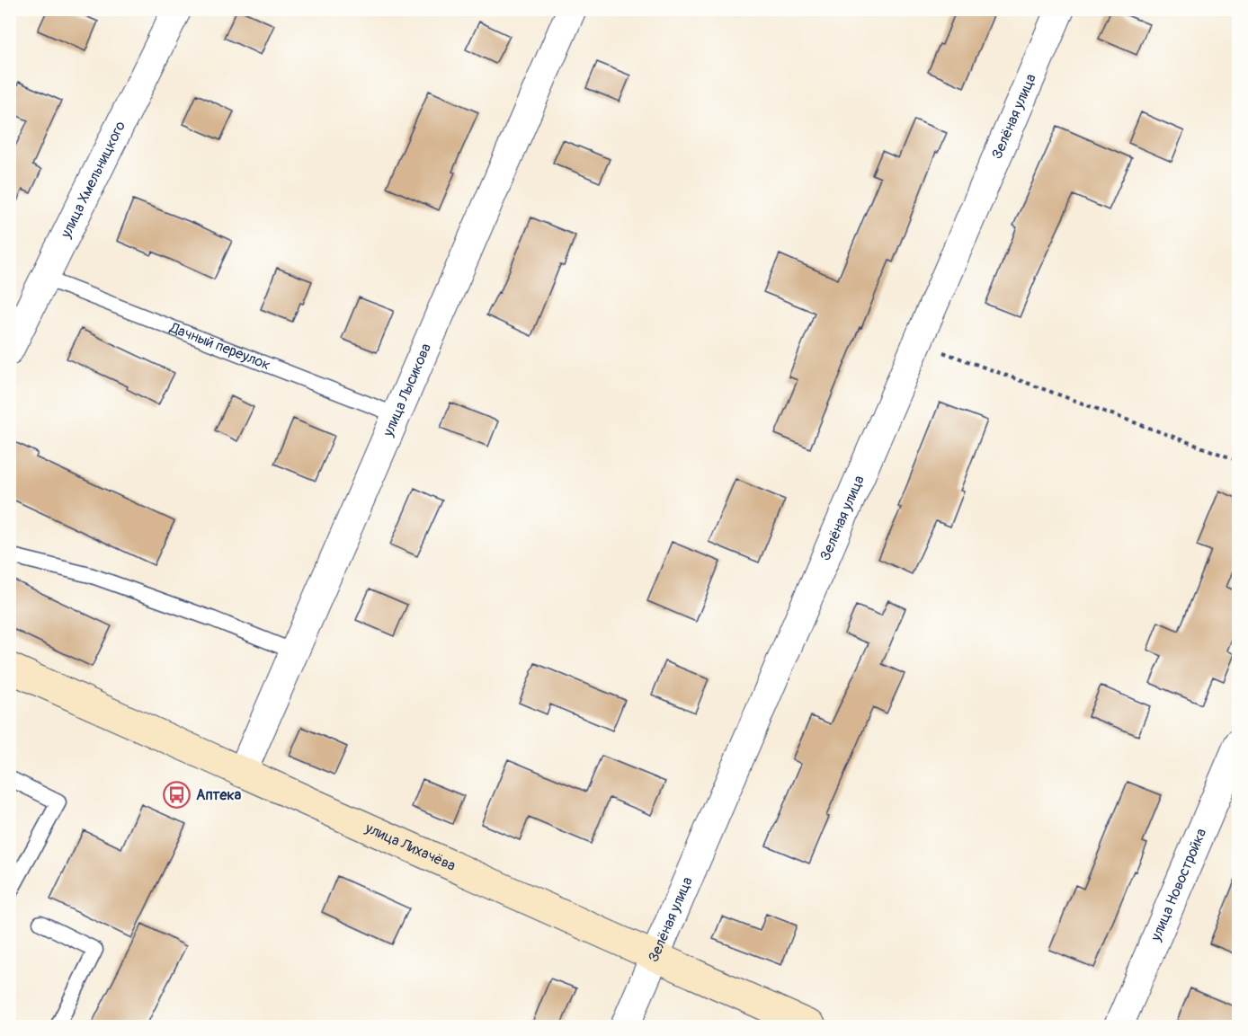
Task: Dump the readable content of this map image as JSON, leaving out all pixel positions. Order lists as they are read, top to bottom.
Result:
{
  "streets": {
    "main road": ["улица Лихачёва"],
    "street": [
      "Зелёная улица",
      "улица Хмельницкого",
      "улица Лысикова",
      "улица Новостройка"
    ],
    "lane": ["Дачный переулок"]
  },
  "crossings": [
    ["Зелёная улица", "улица Лихачёва"],
    ["улица Хмельницкого", "Дачный переулок"],
    ["Дачный переулок", "улица Лысикова"],
    ["улица Лысикова", "улица Лихачёва"]
  ],
  "places": {
    "bus stop": ["Аптека"]
  }
}
